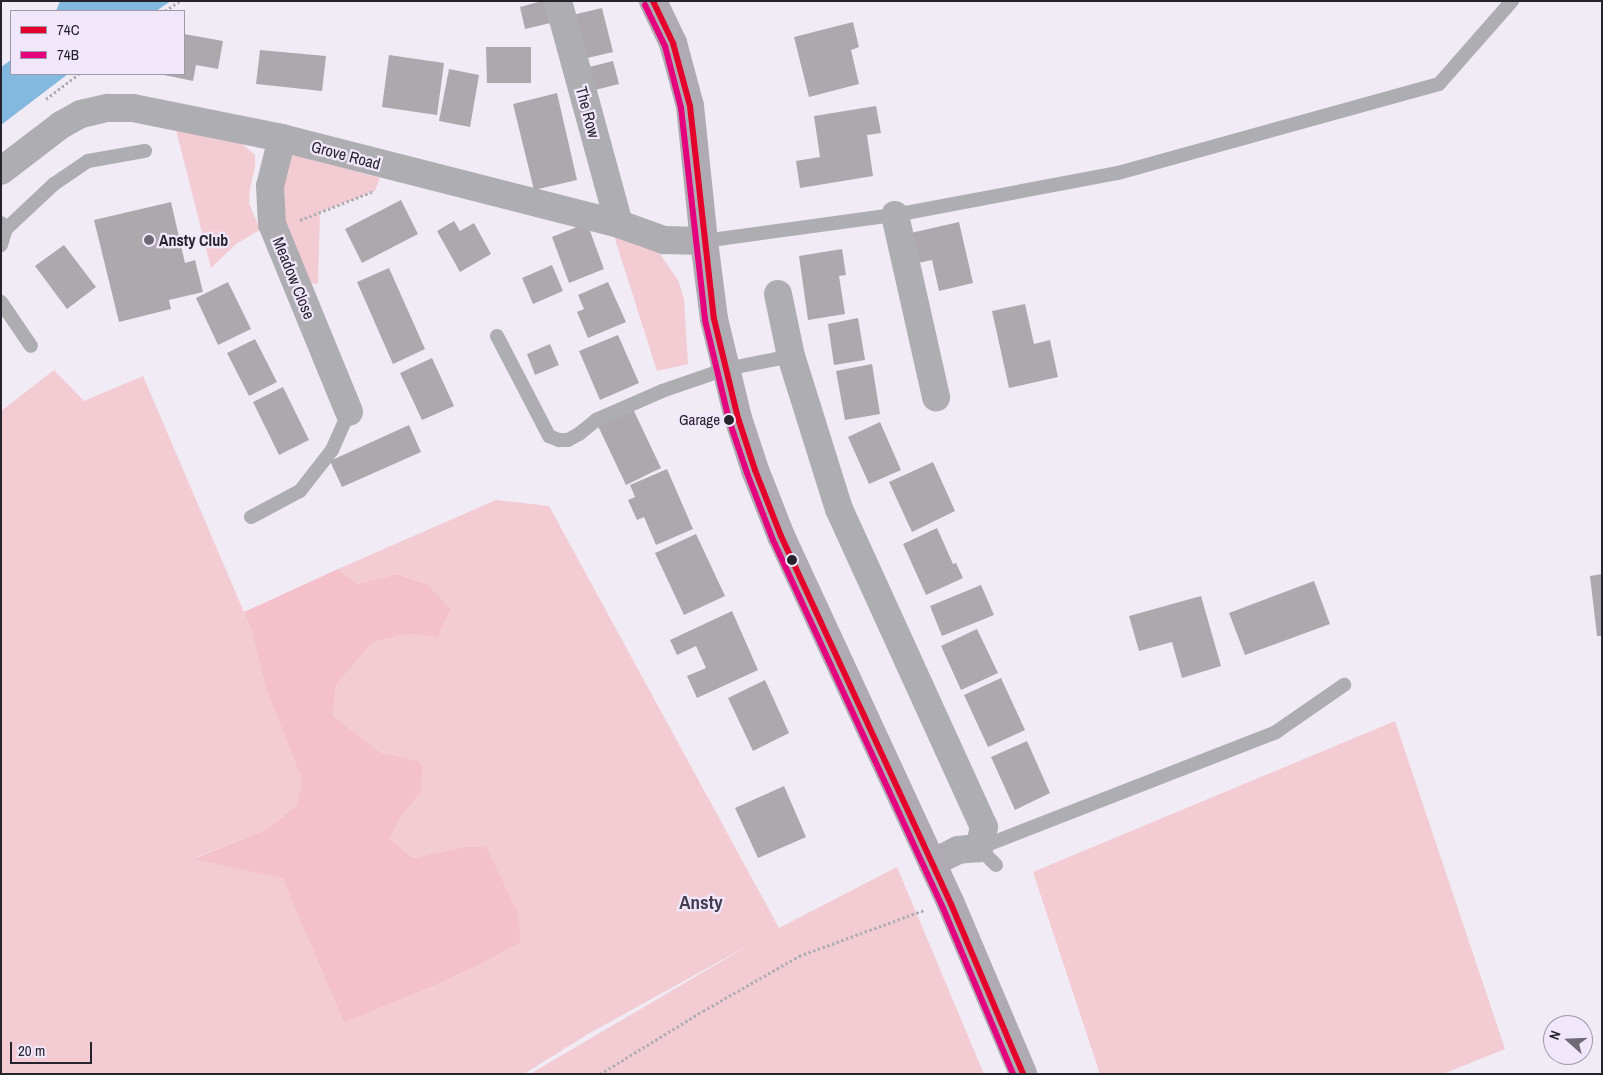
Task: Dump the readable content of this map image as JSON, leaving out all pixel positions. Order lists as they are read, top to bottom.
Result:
{
  "streets": {
    "street": ["The Row", "Grove Road", "Meadow Close"]
  },
  "crossings": [
    ["The Row", "Grove Road"],
    ["Grove Road", "Meadow Close"]
  ],
  "districts": ["Ansty"],
  "places": ["Ansty Club", "Garage"],
  "lines": ["transit line 74C", "transit line 74B"],
  "legend": ["74C", "74B"],
  "scale_bar": "20 m",
  "north": "left"
}
